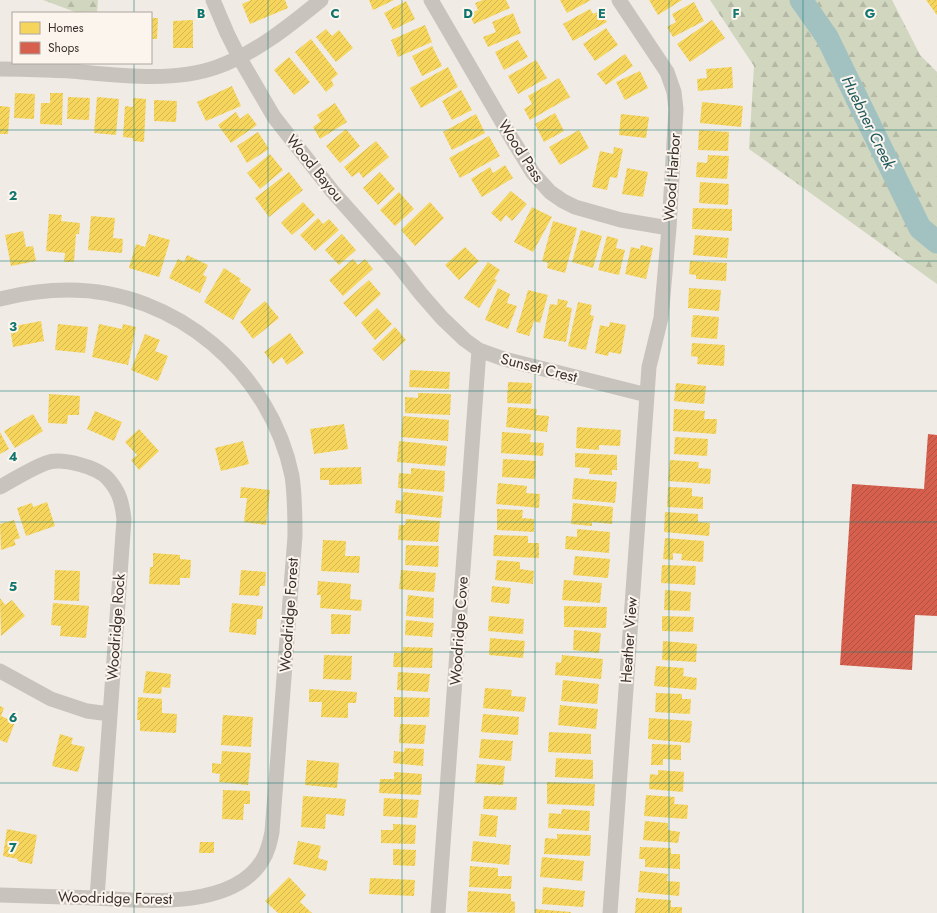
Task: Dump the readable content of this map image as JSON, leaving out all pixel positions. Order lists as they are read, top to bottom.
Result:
{
  "streets": {
    "street": [
      "Wood Pass",
      "Wood Bayou",
      "Wood Harbor",
      "Sunset Crest",
      "Woodridge Forest",
      "Woodridge Rock",
      "Woodridge Cove",
      "Heather View"
    ]
  },
  "crossings": [
    ["Wood Pass", "Wood Harbor"],
    ["Wood Bayou", "Sunset Crest"],
    ["Wood Harbor", "Heather View"],
    ["Sunset Crest", "Woodridge Cove"],
    ["Sunset Crest", "Heather View"],
    ["Woodridge Forest", "Woodridge Rock"]
  ],
  "water": ["Huebner Creek"],
  "legend": ["Homes", "Shops"],
  "grid": {
    "columns": [
      "B",
      "C",
      "D",
      "E",
      "F",
      "G"
    ],
    "rows": [
      "2",
      "3",
      "4",
      "5",
      "6",
      "7"
    ]
  }
}
